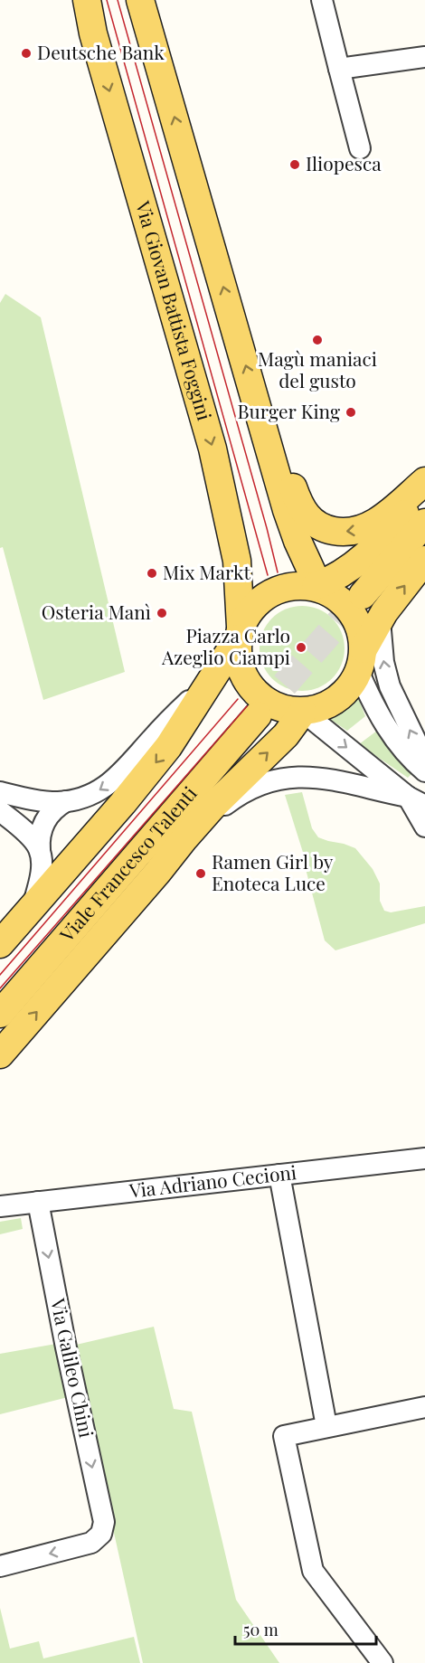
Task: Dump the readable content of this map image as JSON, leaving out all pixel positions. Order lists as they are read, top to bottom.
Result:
{
  "streets": {
    "main road": ["Via Giovan Battista Foggini", "Viale Francesco Talenti"],
    "street": ["Via Adriano Cecioni", "Via Galileo Chini"]
  },
  "crossings": [
    ["Via Giovan Battista Foggini", "Viale Francesco Talenti"],
    ["Via Adriano Cecioni", "Via Galileo Chini"]
  ],
  "one_way": ["Via Galileo Chini"],
  "places": [
    "Deutsche Bank",
    "Iliopesca",
    "Magù maniaci del gusto",
    "Burger King",
    "Mix Markt",
    "Osteria Manì",
    "Piazza Carlo Azeglio Ciampi",
    "Ramen Girl by Enoteca Luce"
  ],
  "scale_bar": "50 m"
}
